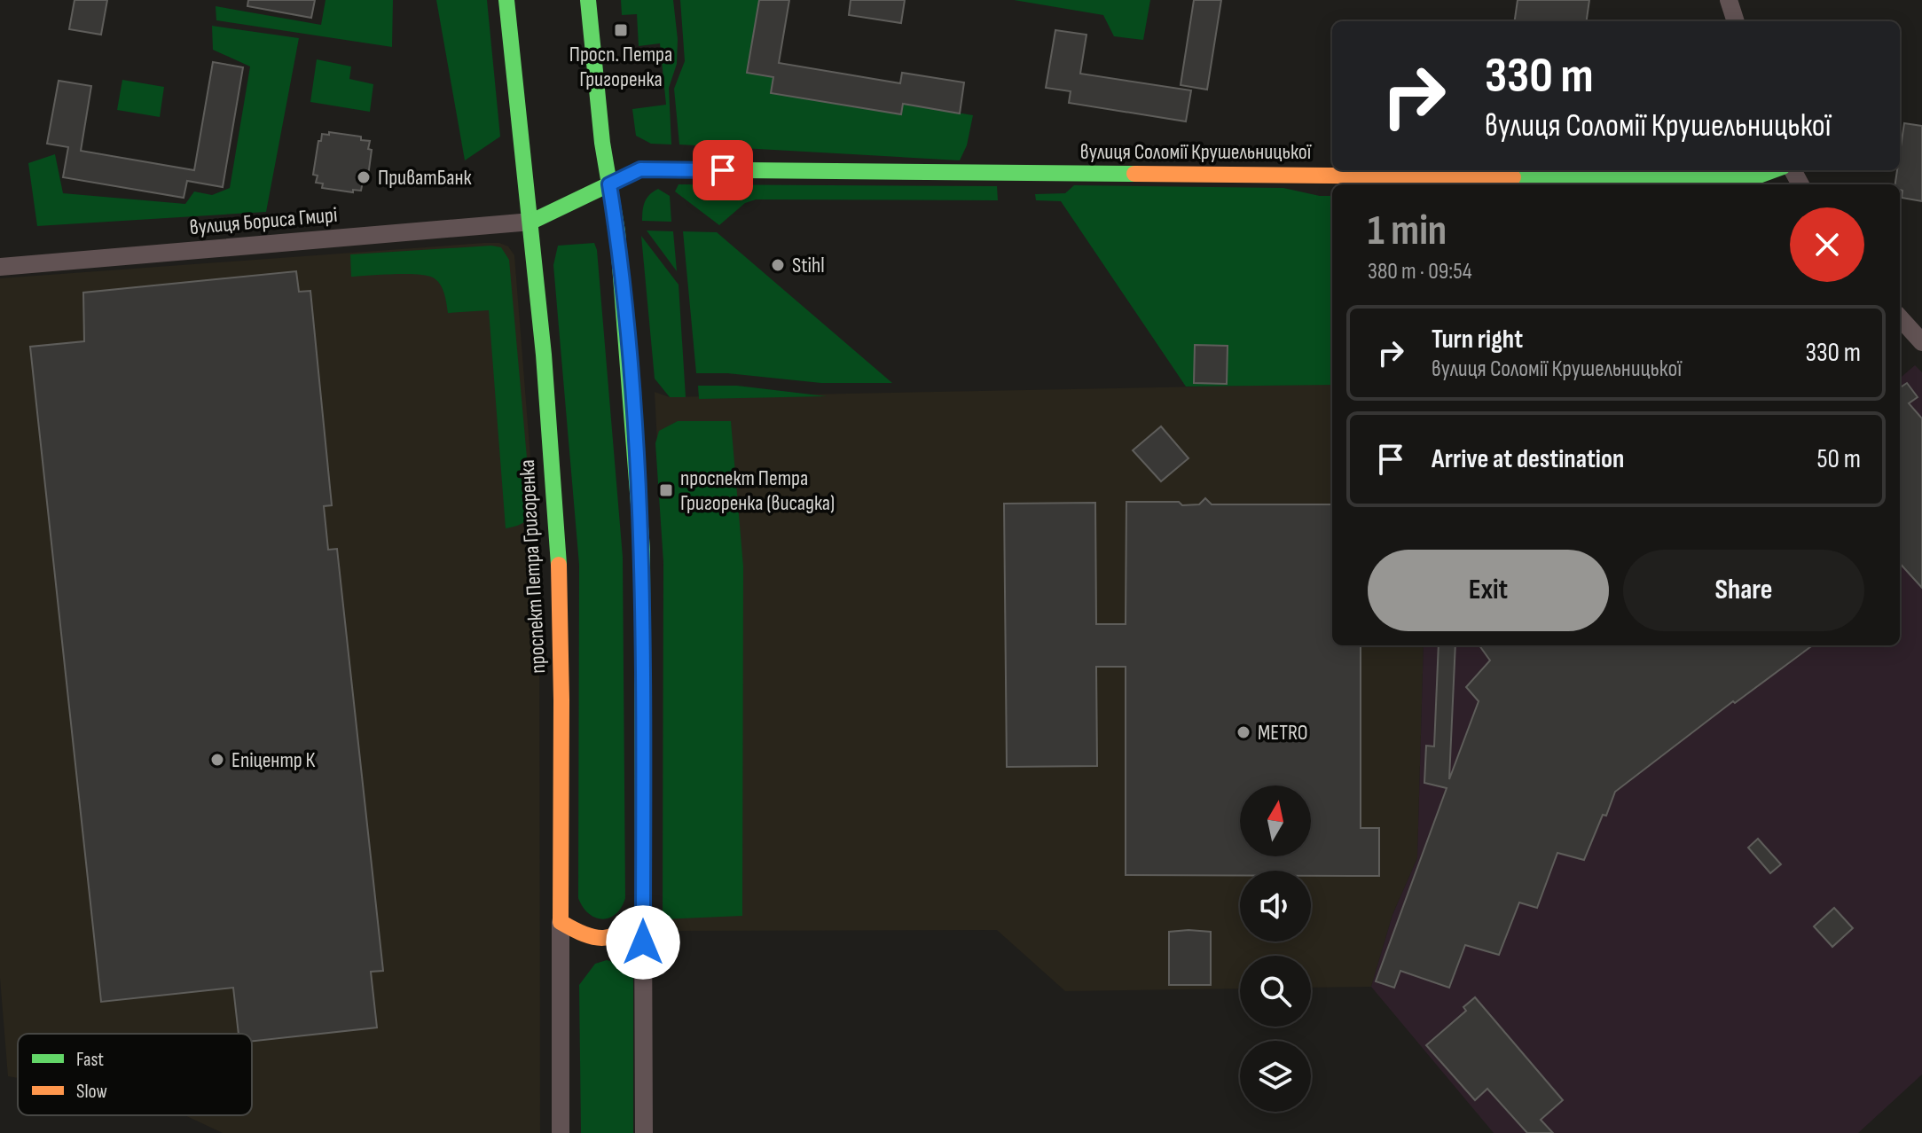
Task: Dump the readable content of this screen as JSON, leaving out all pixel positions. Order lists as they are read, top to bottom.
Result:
{
  "streets": {
    "street": ["вулиця Соломії Крушельницької", "вулиця Бориса Гмирі", "проспект Петра Григоренка"]
  },
  "crossings": [
    ["вулиця Соломії Крушельницької", "вулиця Бориса Гмирі"],
    ["вулиця Соломії Крушельницької", "проспект Петра Григоренка"],
    ["вулиця Бориса Гмирі", "проспект Петра Григоренка"]
  ],
  "places": {
    "transit": ["Просп. Петра Григоренка", "проспект Петра Григоренка (висадка)"],
    "other": [
      "ПриватБанк",
      "Stihl",
      "METRO",
      "Епіцентр К"
    ]
  },
  "legend": ["Fast", "Slow"],
  "north": "top",
  "page": {
    "turn": ["330 m", "вулиця Соломії Крушельницької"],
    "heading": ["1 min", "380 m · 09:54"],
    "list": [
      {
        "name": "Turn right",
        "note": "вулиця Соломії Крушельницької",
        "value": "330 m"
      },
      {
        "name": "Arrive at destination",
        "value": "50 m"
      }
    ],
    "buttons": ["Exit", "Share"]
  }
}
